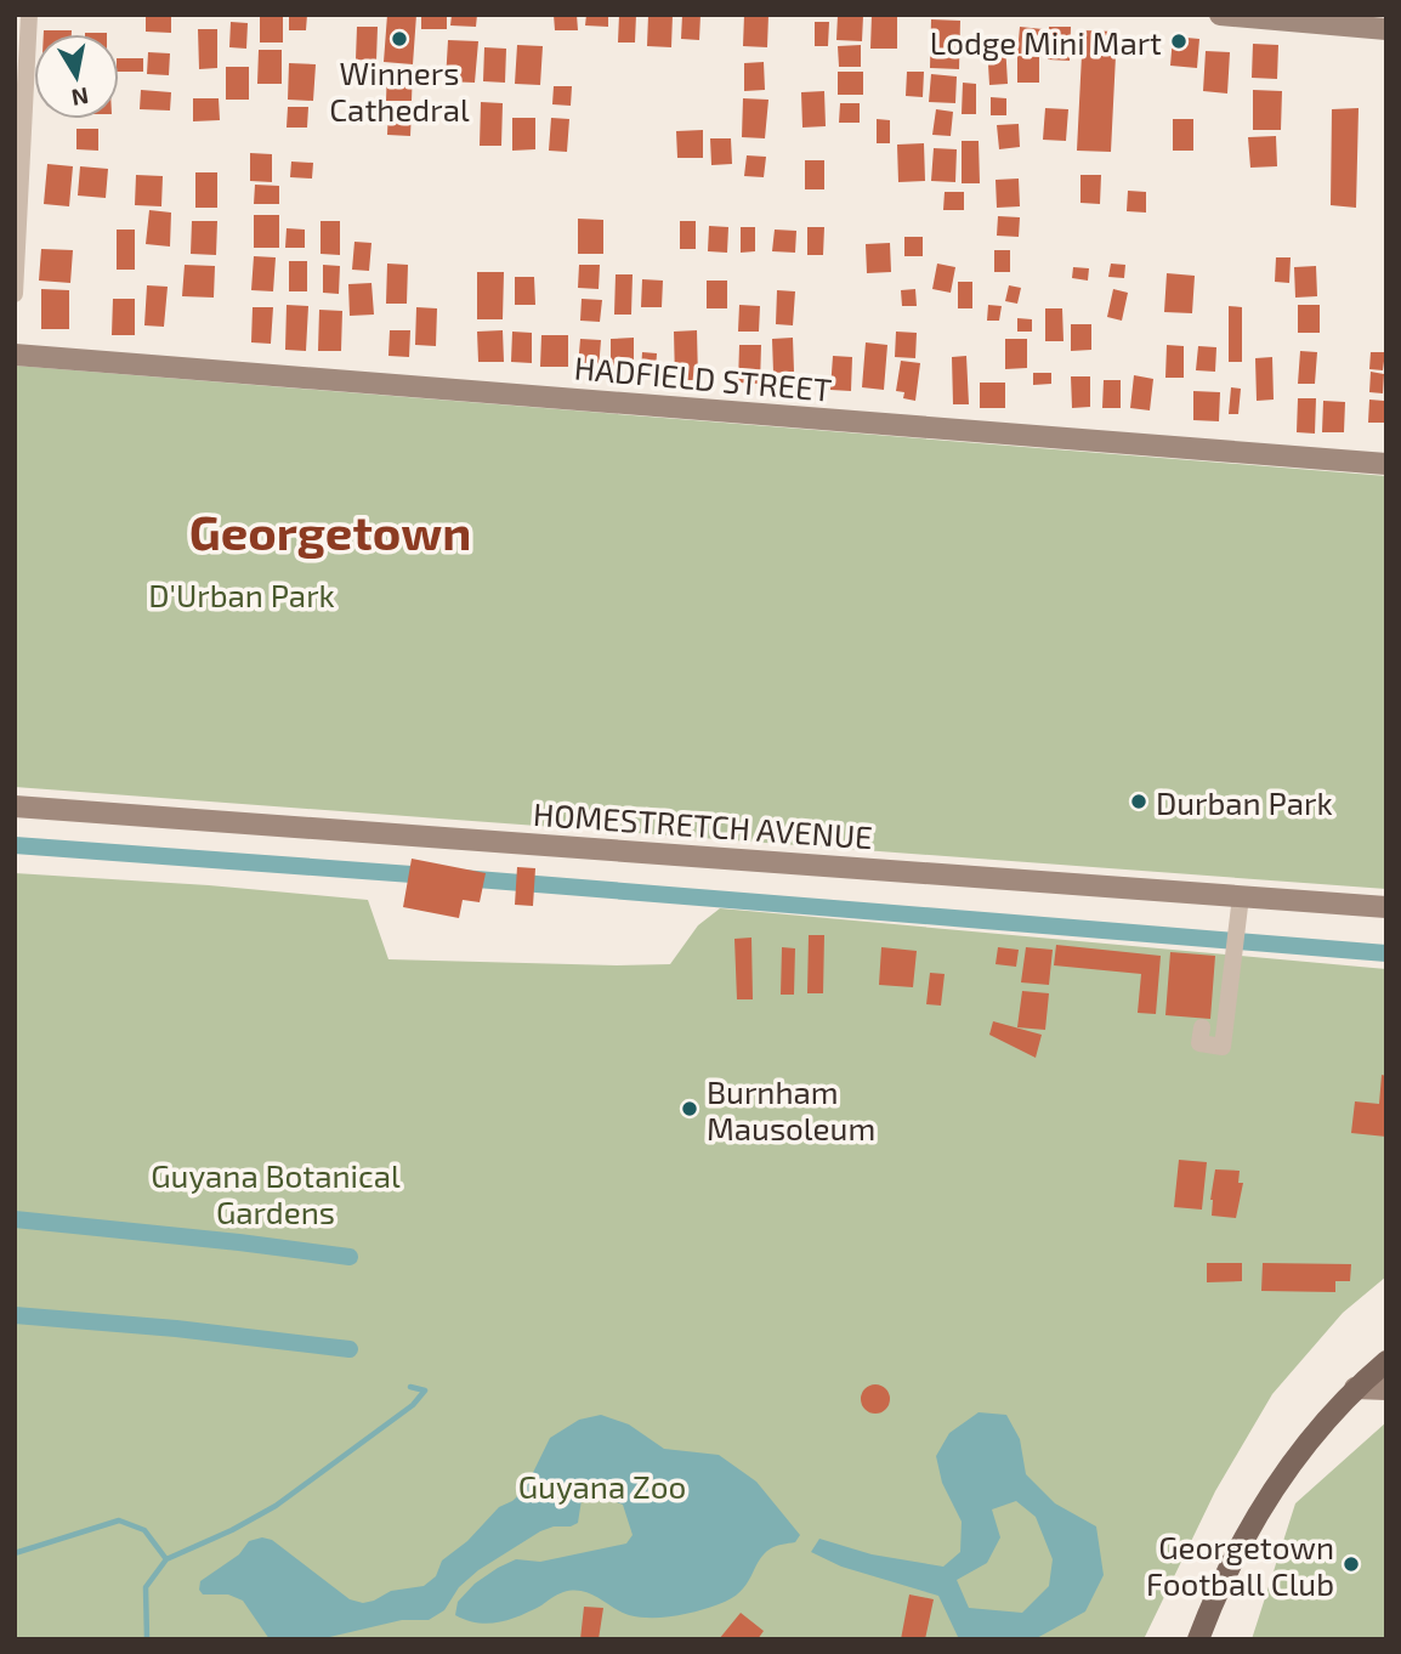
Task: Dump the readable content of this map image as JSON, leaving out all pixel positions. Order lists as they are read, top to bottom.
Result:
{
  "streets": {
    "street": ["HADFIELD STREET", "HOMESTRETCH AVENUE"]
  },
  "districts": ["Georgetown"],
  "parks": ["D'Urban Park", "Guyana Botanical Gardens", "Guyana Zoo"],
  "places": [
    "Winners Cathedral",
    "Lodge Mini Mart",
    "Durban Park",
    "Burnham Mausoleum",
    "Georgetown Football Club"
  ],
  "north": "bottom"
}
